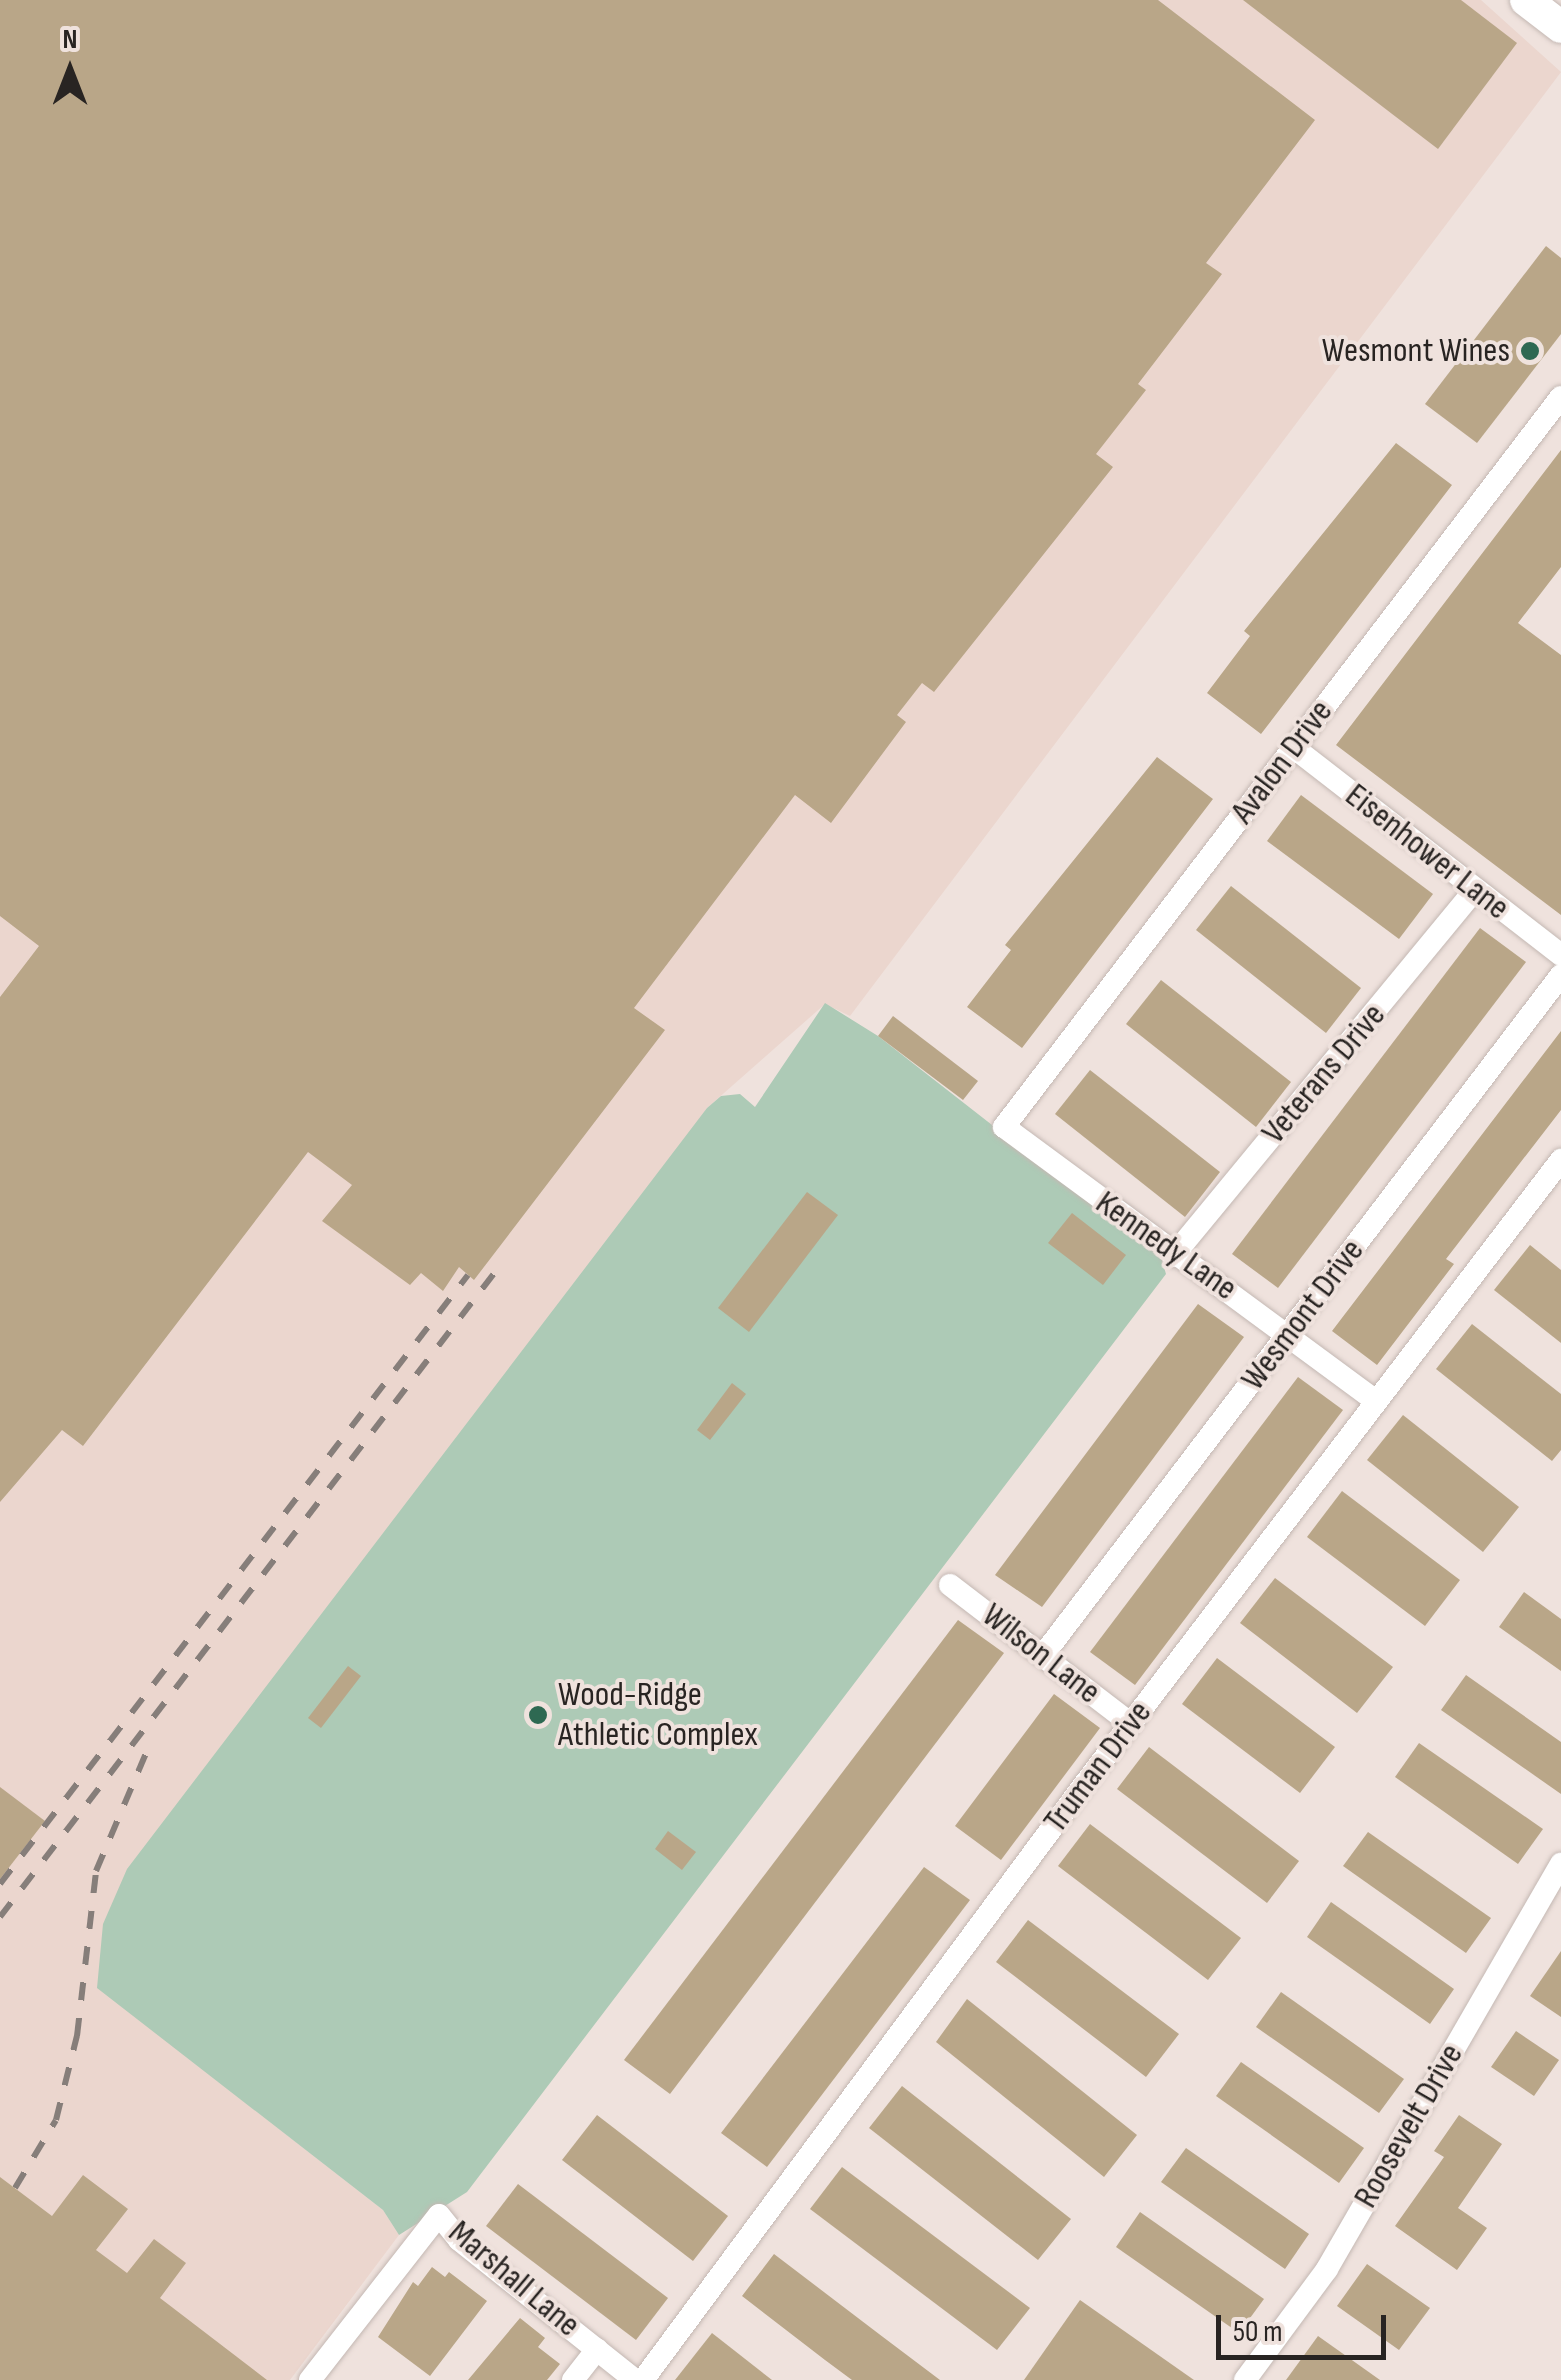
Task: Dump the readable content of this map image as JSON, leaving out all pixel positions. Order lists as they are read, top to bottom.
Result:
{
  "streets": {
    "street": [
      "Avalon Drive",
      "Eisenhower Lane",
      "Veterans Drive",
      "Kennedy Lane",
      "Wesmont Drive",
      "Wilson Lane",
      "Truman Drive",
      "Roosevelt Drive",
      "Marshall Lane"
    ]
  },
  "crossings": [
    ["Avalon Drive", "Eisenhower Lane"],
    ["Avalon Drive", "Kennedy Lane"],
    ["Eisenhower Lane", "Veterans Drive"],
    ["Veterans Drive", "Kennedy Lane"],
    ["Kennedy Lane", "Wesmont Drive"],
    ["Kennedy Lane", "Truman Drive"],
    ["Wesmont Drive", "Wilson Lane"],
    ["Wilson Lane", "Truman Drive"]
  ],
  "places": ["Wesmont Wines", "Wood-Ridge Athletic Complex"],
  "scale_bar": "50 m",
  "north": "top"
}
